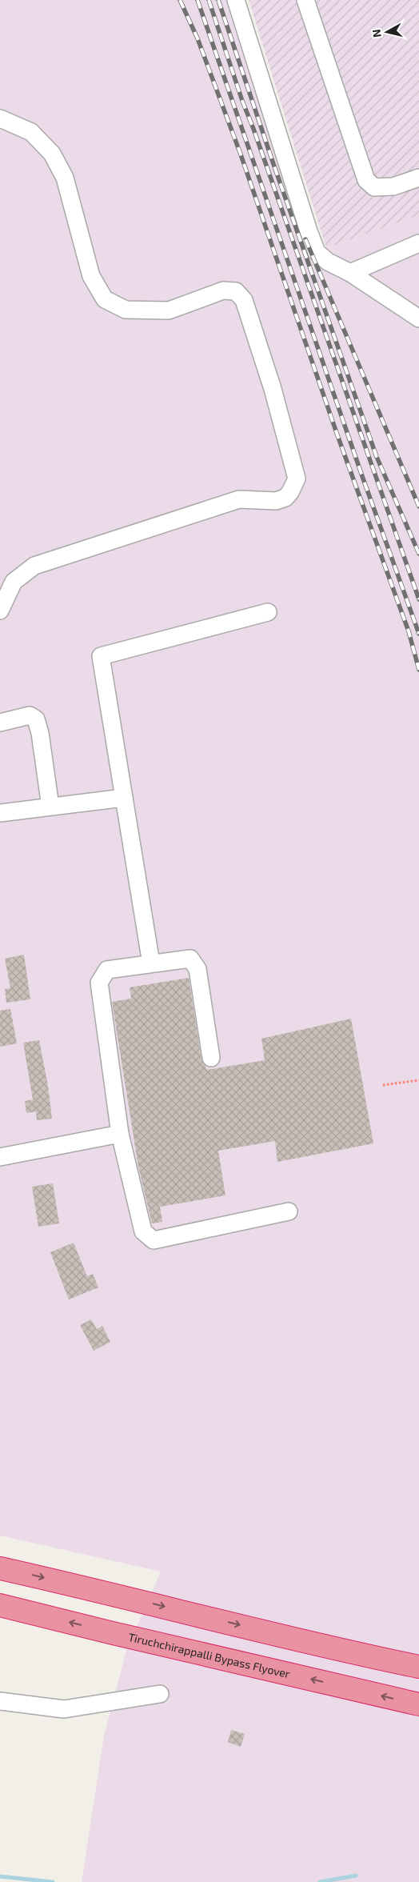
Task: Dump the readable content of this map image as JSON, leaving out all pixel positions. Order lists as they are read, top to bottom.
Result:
{
  "streets": {
    "highway": ["Tiruchchirappalli Bypass Flyover"]
  },
  "north": "left"
}
